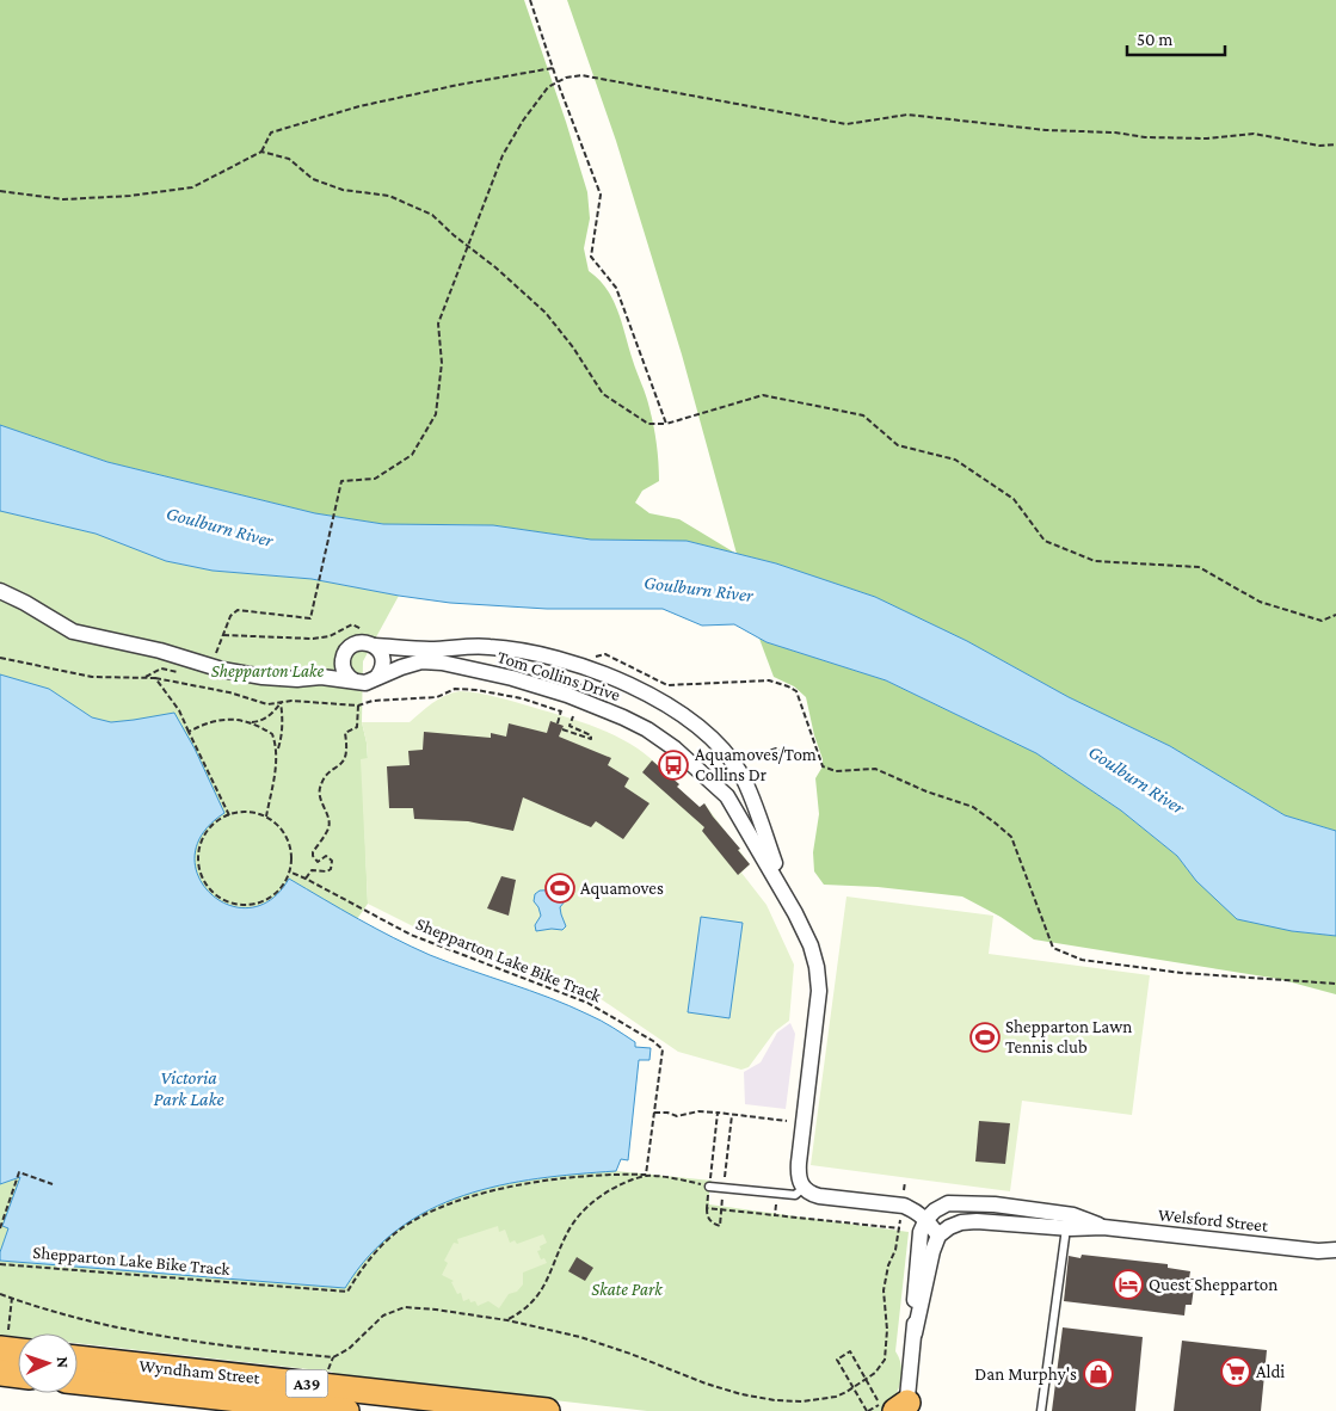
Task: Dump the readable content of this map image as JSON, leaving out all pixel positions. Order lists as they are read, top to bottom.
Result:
{
  "streets": {
    "highway": ["Wyndham Street", "A39"],
    "street": ["Tom Collins Drive", "Welsford Street"],
    "path": ["Shepparton Lake Bike Track"]
  },
  "water": ["Goulburn River", "Victoria Park Lake"],
  "parks": ["Shepparton Lake", "Skate Park"],
  "places": {
    "bus stop": ["Aquamoves/Tom Collins Dr"],
    "sports": ["Aquamoves", "Shepparton Lawn Tennis club"],
    "hotel": ["Quest Shepparton"],
    "supermarket": ["Aldi"],
    "shop": ["Dan Murphy's"]
  },
  "scale_bar": "50 m",
  "north": "right"
}
